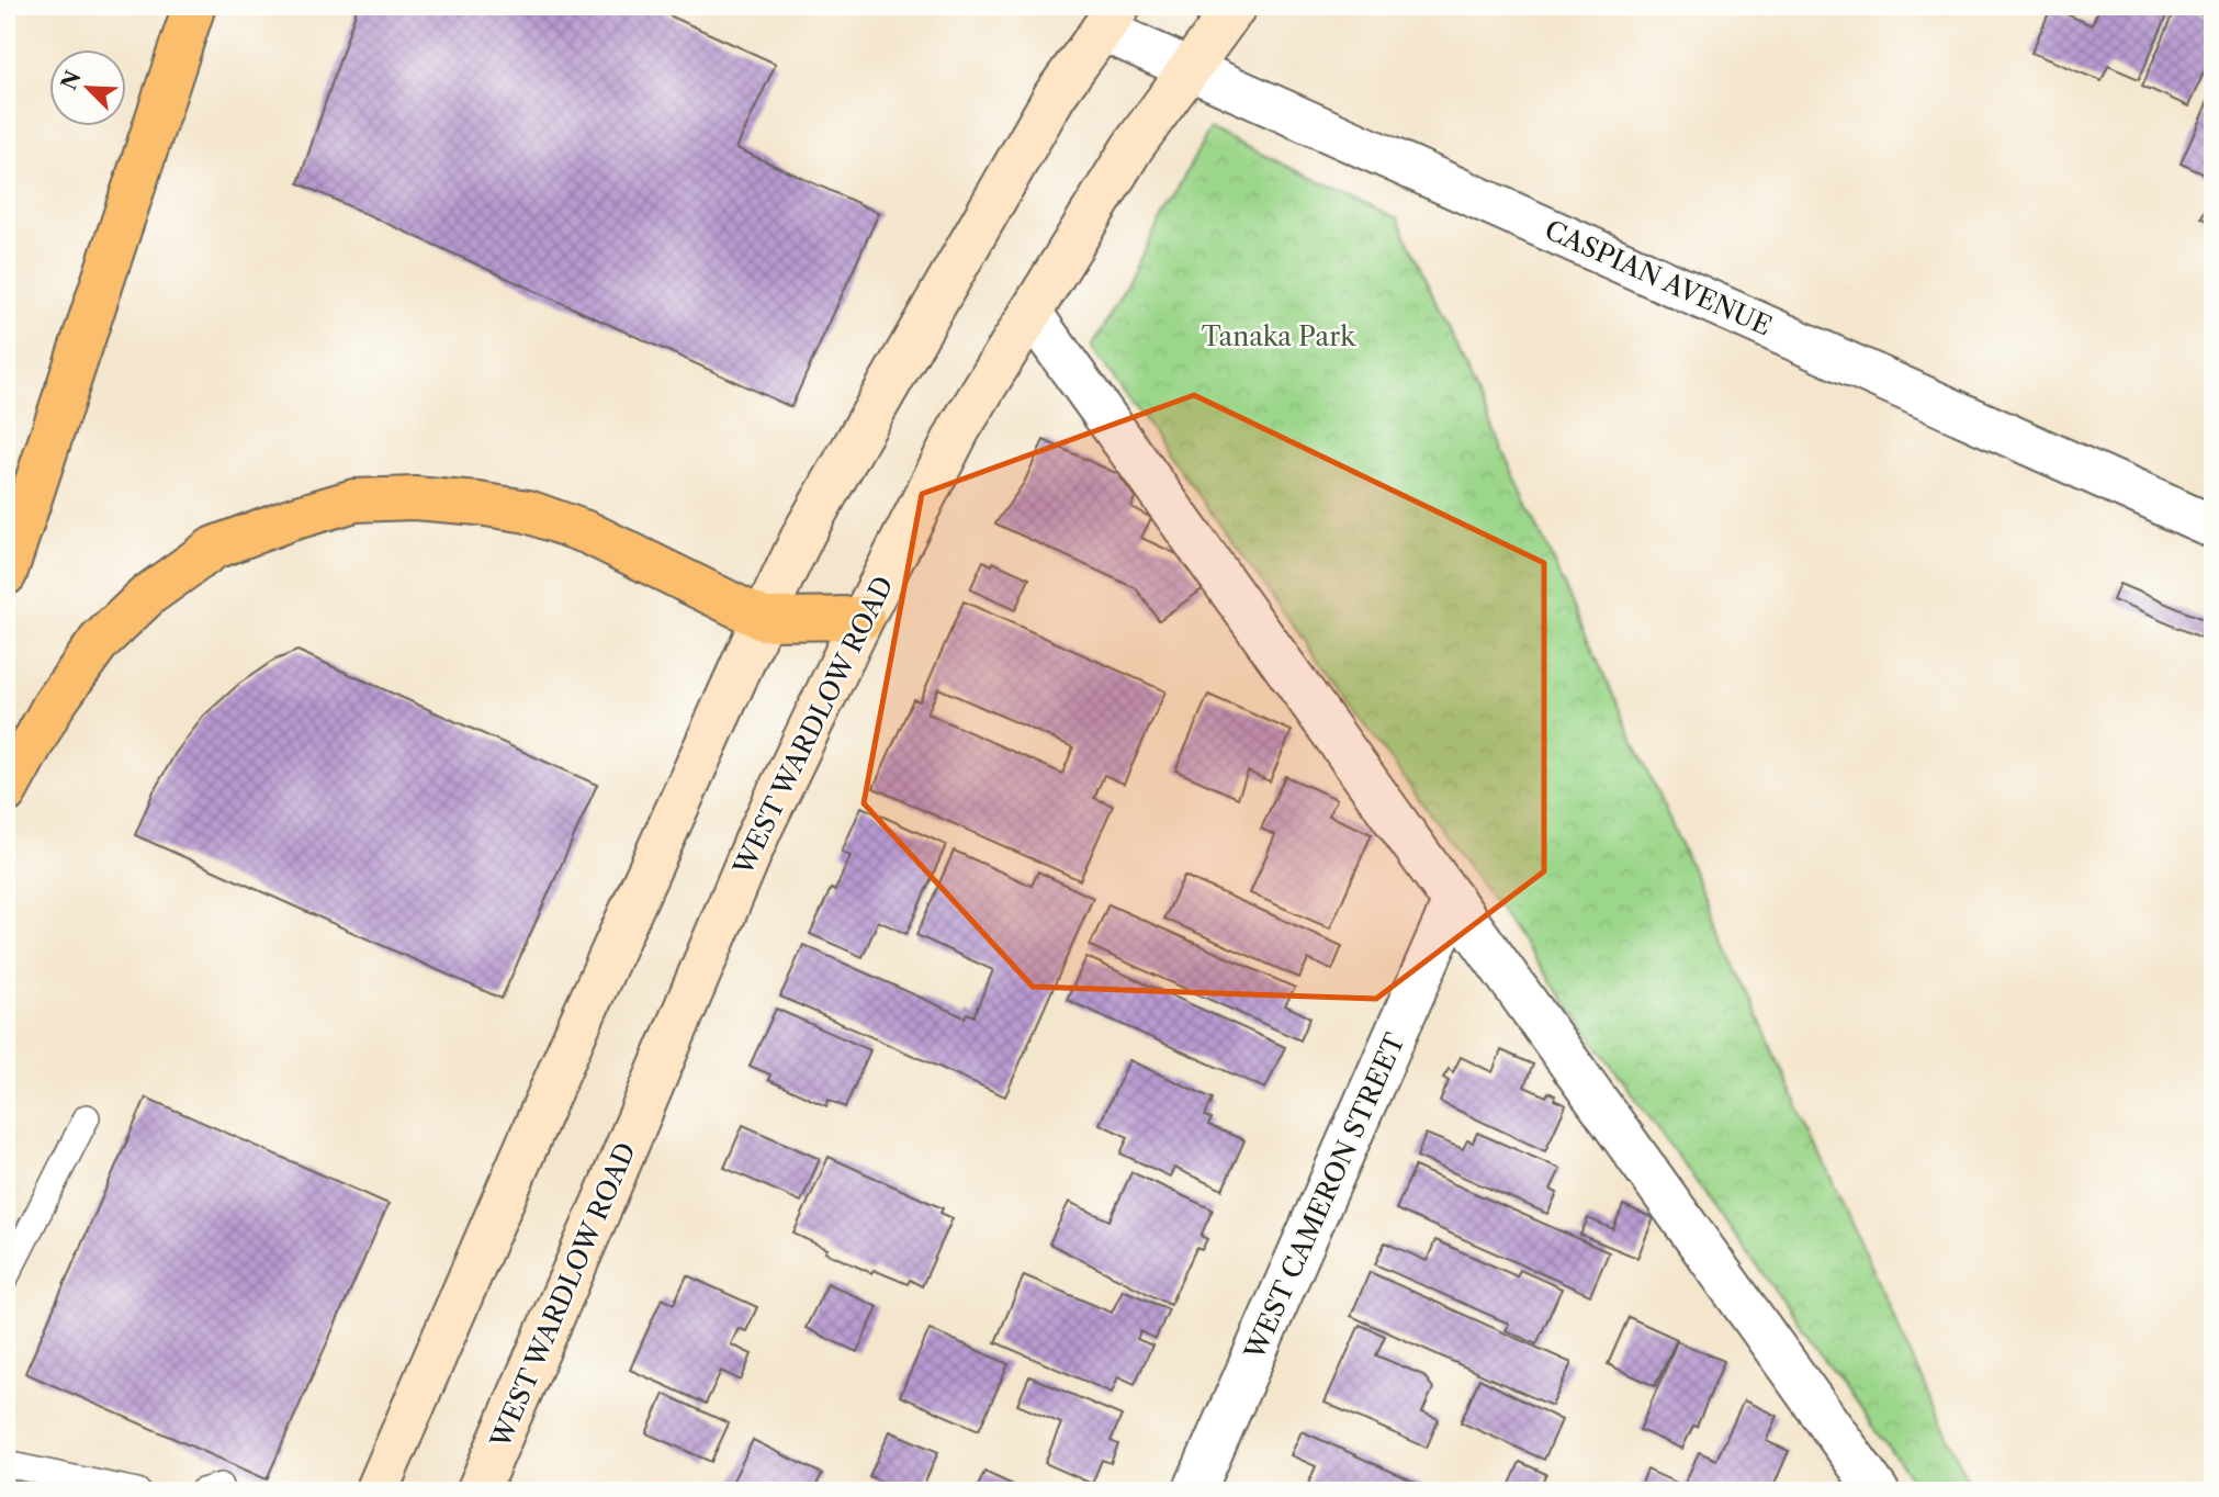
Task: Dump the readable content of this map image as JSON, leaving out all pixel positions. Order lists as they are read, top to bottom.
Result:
{
  "streets": {
    "main road": ["WEST WARDLOW ROAD"],
    "street": ["CASPIAN AVENUE", "WEST CAMERON STREET"]
  },
  "crossings": [
    ["CASPIAN AVENUE", "WEST WARDLOW ROAD"]
  ],
  "parks": ["Tanaka Park"],
  "north": "top left"
}
